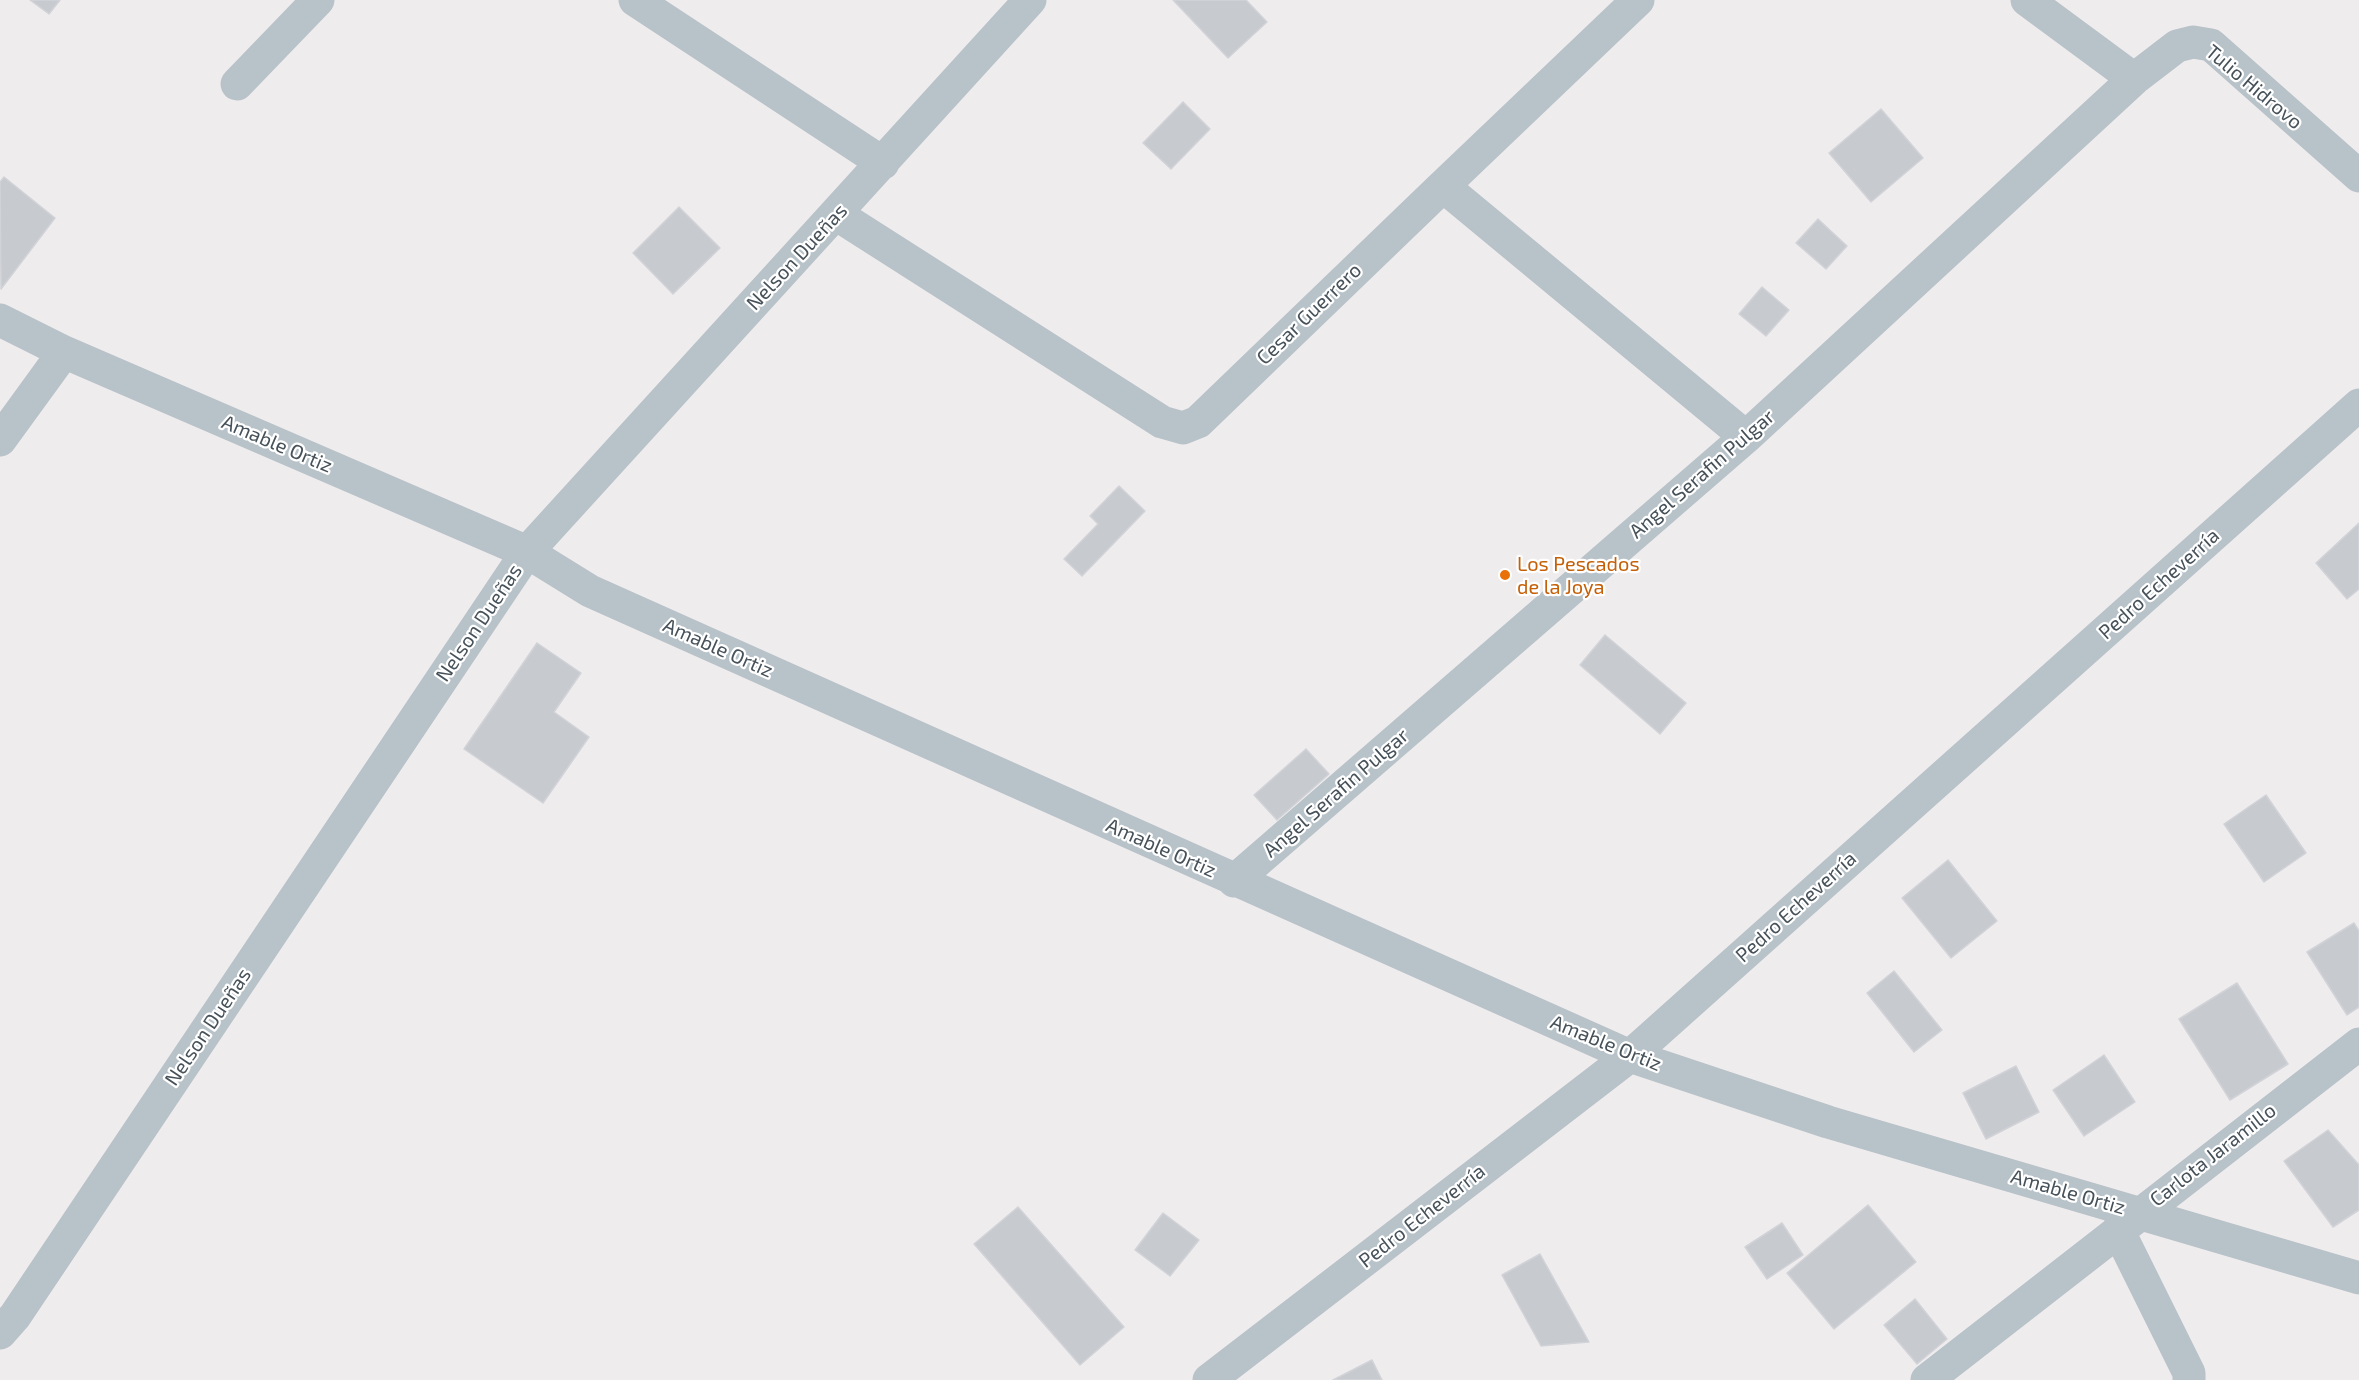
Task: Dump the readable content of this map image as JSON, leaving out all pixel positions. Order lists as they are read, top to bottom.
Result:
{
  "streets": {
    "street": [
      "Tulio Hidrovo",
      "Nelson Dueñas",
      "Cesar Guerrero",
      "Amable Ortiz",
      "Angel Serafin Pulgar",
      "Pedro Echeverría",
      "Carlota Jaramillo"
    ]
  },
  "crossings": [
    ["Tulio Hidrovo", "Angel Serafin Pulgar"],
    ["Nelson Dueñas", "Cesar Guerrero"],
    ["Nelson Dueñas", "Amable Ortiz"],
    ["Amable Ortiz", "Angel Serafin Pulgar"],
    ["Amable Ortiz", "Pedro Echeverría"],
    ["Amable Ortiz", "Carlota Jaramillo"]
  ],
  "places": ["Los Pescados de la Joya"]
}
